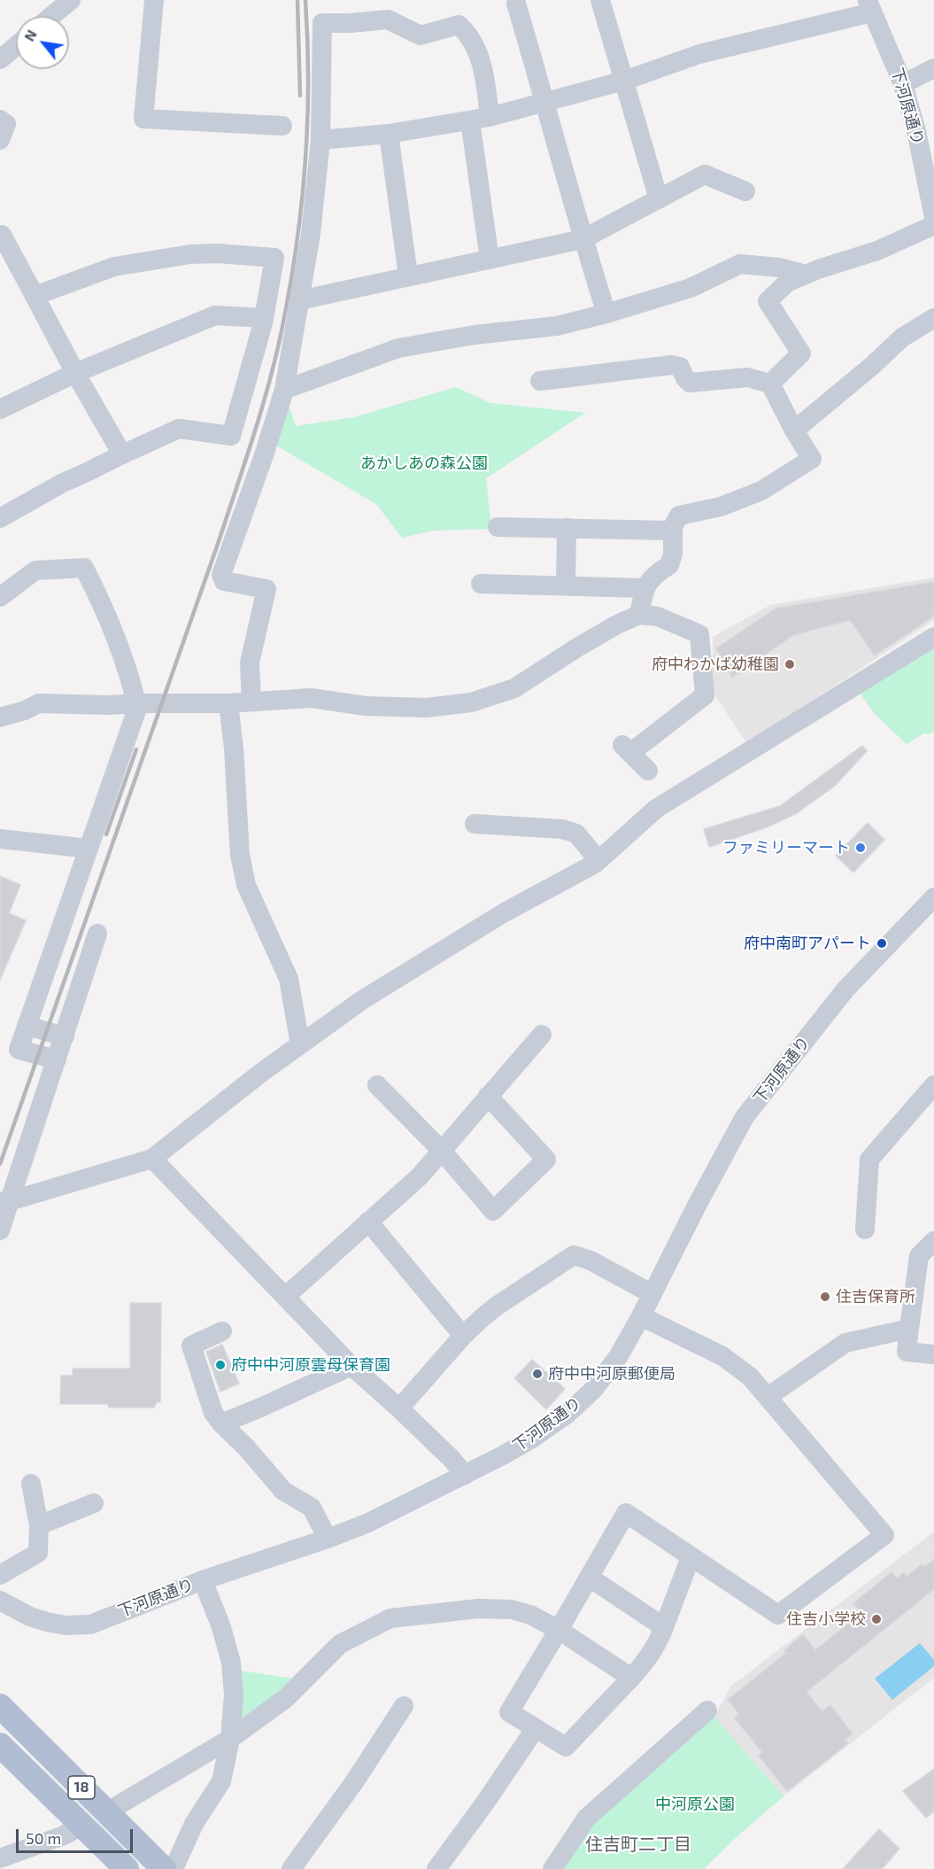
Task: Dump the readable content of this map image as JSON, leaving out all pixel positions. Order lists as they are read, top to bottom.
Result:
{
  "streets": {
    "main road": ["18"],
    "street": ["下河原通り"]
  },
  "districts": ["住吉町二丁目"],
  "parks": ["あかしあの森公園", "中河原公園"],
  "places": [
    "府中わかば幼稚園",
    "ファミリーマート",
    "府中南町アパート",
    "住吉保育所",
    "府中中河原雲母保育園",
    "府中中河原郵便局",
    "住吉小学校"
  ],
  "scale_bar": "50 m",
  "north": "top left"
}
